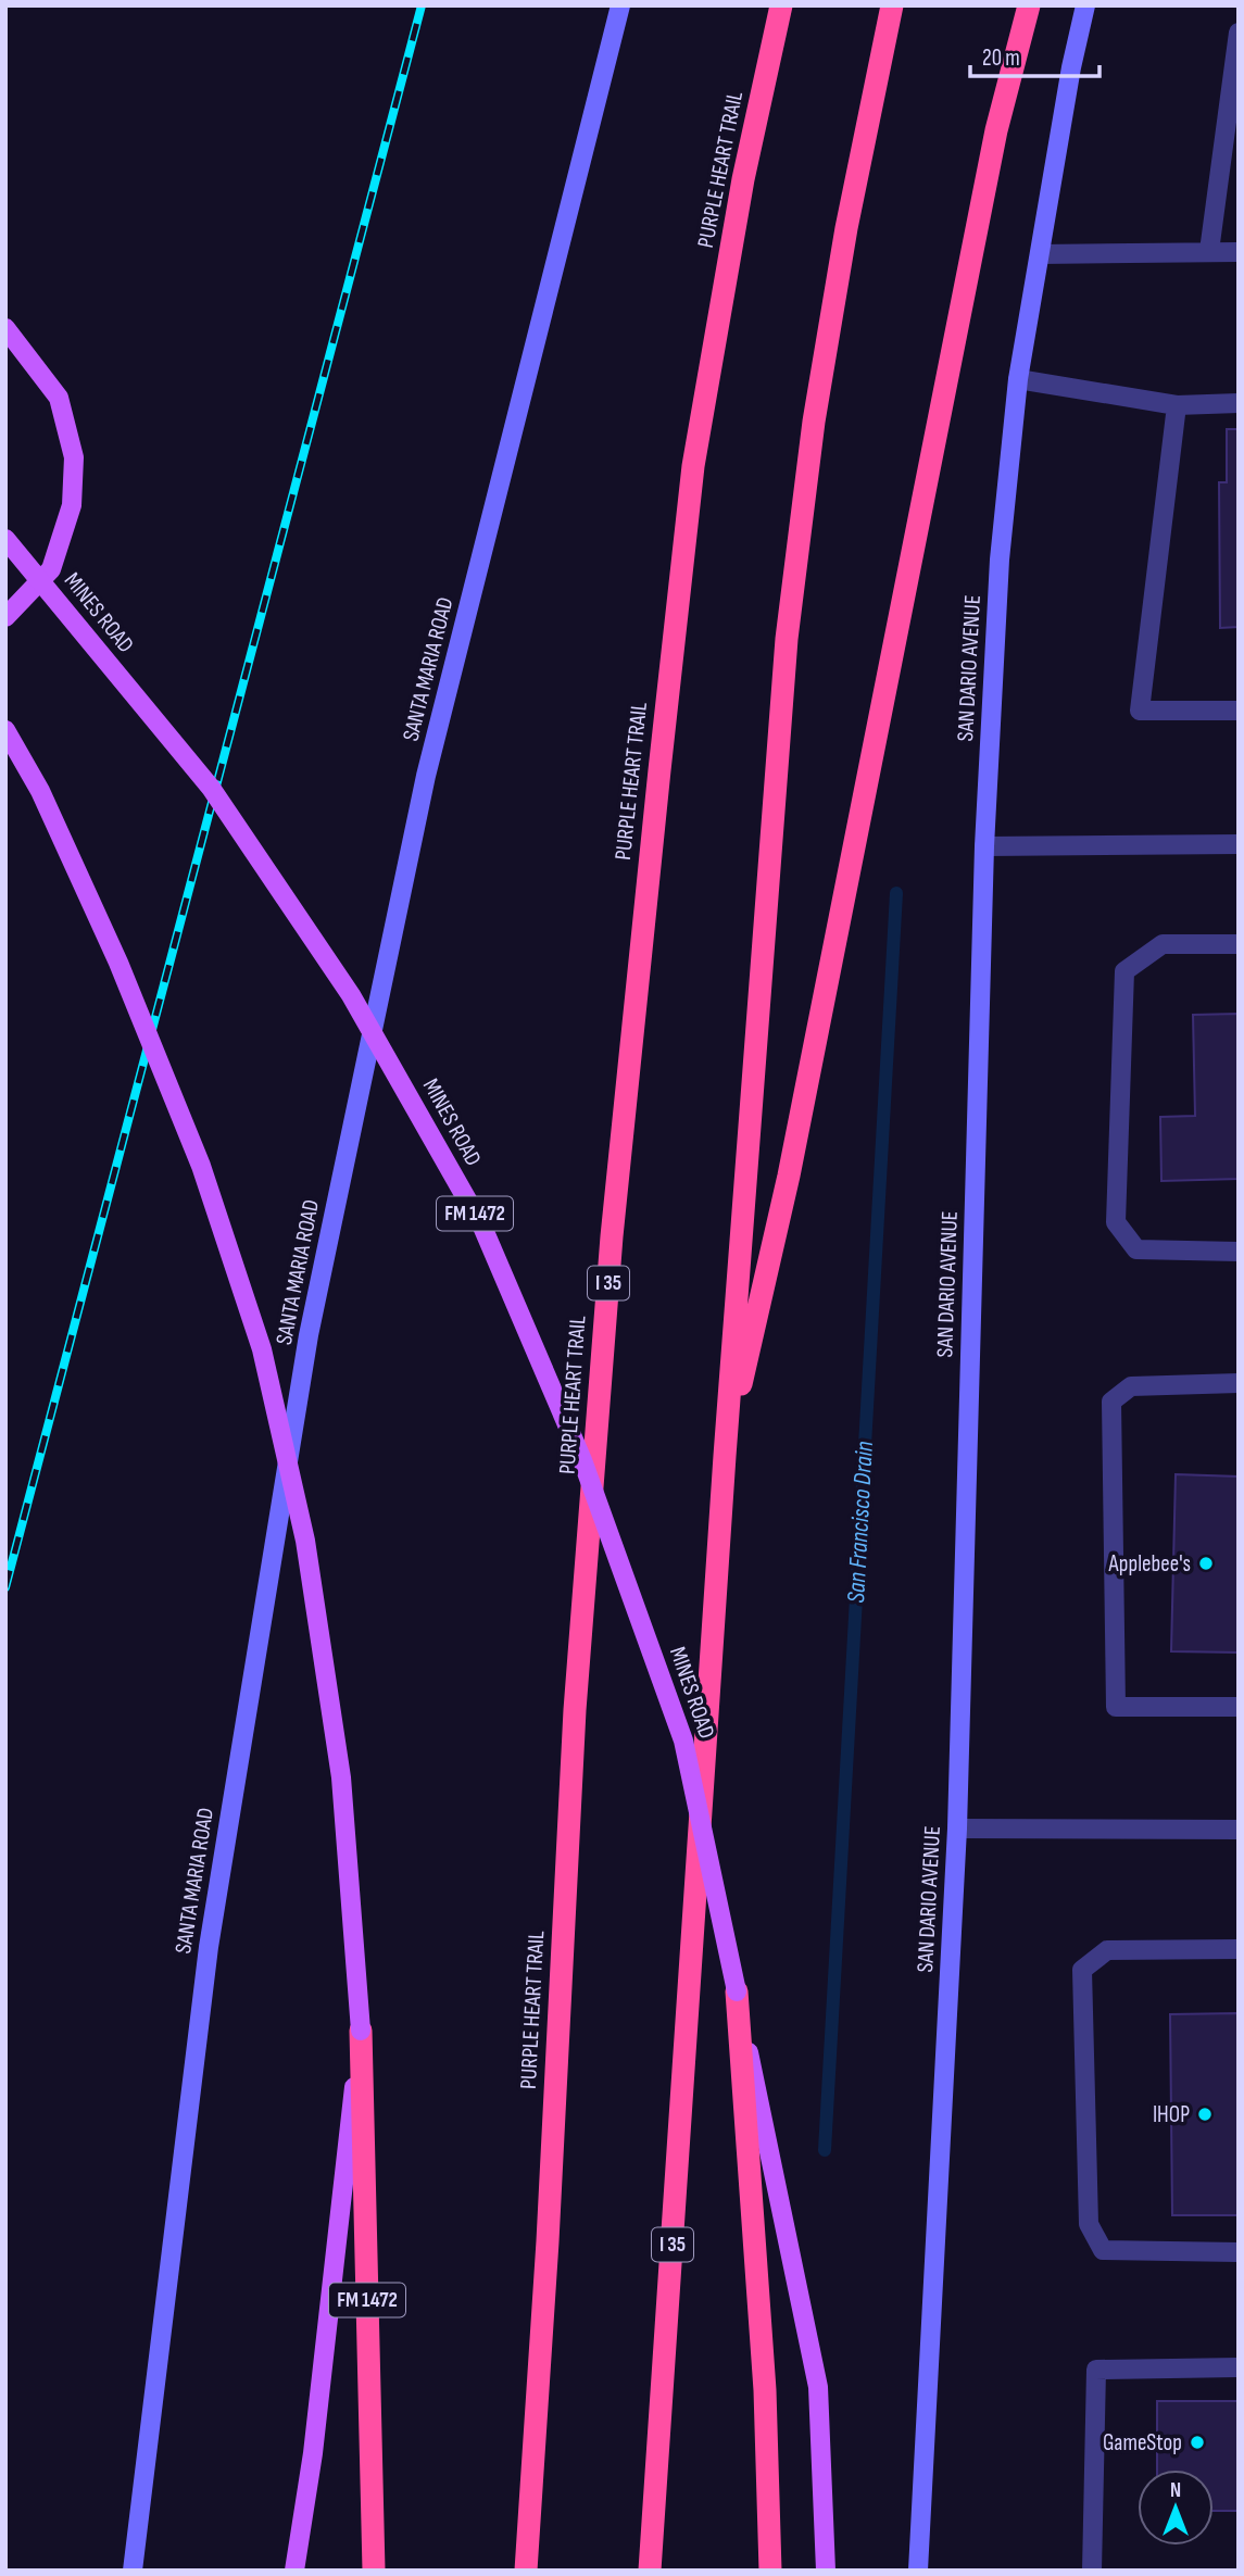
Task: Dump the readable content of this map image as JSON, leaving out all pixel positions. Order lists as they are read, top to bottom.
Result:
{
  "streets": {
    "highway": ["PURPLE HEART TRAIL", "FM 1472", "I 35"],
    "main road": ["MINES ROAD", "SAN DARIO AVENUE", "SANTA MARIA ROAD"]
  },
  "crossings": [
    ["MINES ROAD", "FM 1472"]
  ],
  "water": ["San Francisco Drain"],
  "places": ["Applebee's", "IHOP", "GameStop"],
  "scale_bar": "20 m",
  "north": "top"
}
